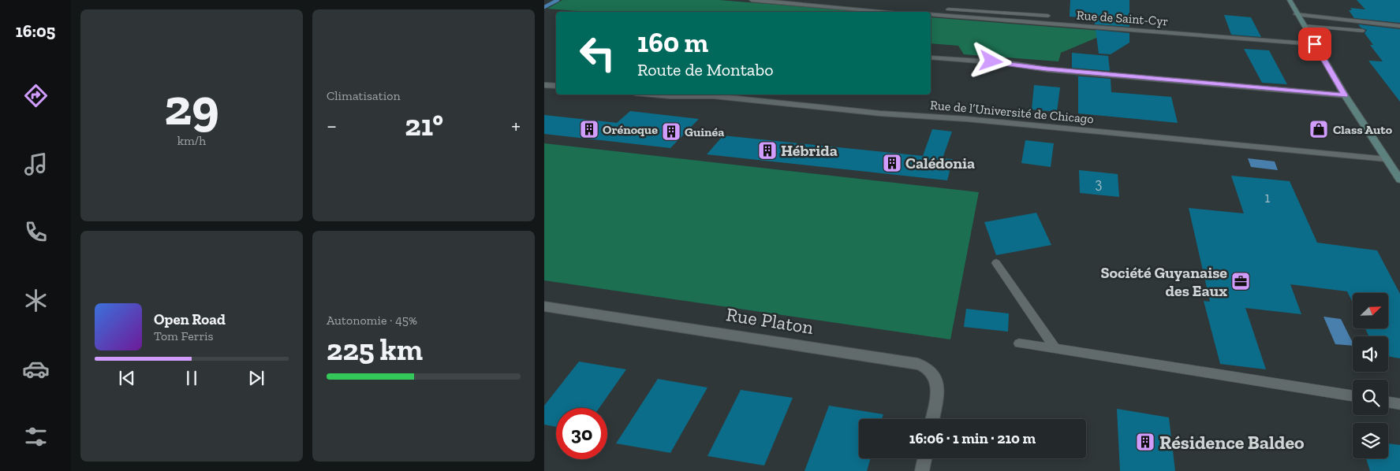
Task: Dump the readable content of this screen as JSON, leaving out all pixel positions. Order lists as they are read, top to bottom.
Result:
{
  "streets": {
    "street": ["Rue de Saint-Cyr", "Rue de l’Université de Chicago", "Rue Platon"]
  },
  "places": {
    "building": [
      "Orénoque",
      "Guinéa",
      "Hébrida",
      "Calédonia",
      "Résidence Baldeo"
    ],
    "shop": ["Class Auto"],
    "office": ["Société Guyanaise des Eaux"]
  },
  "house_numbers": ["3", "1"],
  "north": "top right",
  "page": {
    "tabs": "16:05",
    "tile": [
      ["29", "km/h"],
      "Climatisation",
      ["Autonomie · 45%", "225 km"]
    ],
    "turn": ["160 m", "Route de Montabo"],
    "heat": ["−", "21°", "+"],
    "song": ["Open Road", "Tom Ferris"],
    "limit": "30",
    "trip": "16:06 · 1 min · 210 m"
  }
}
